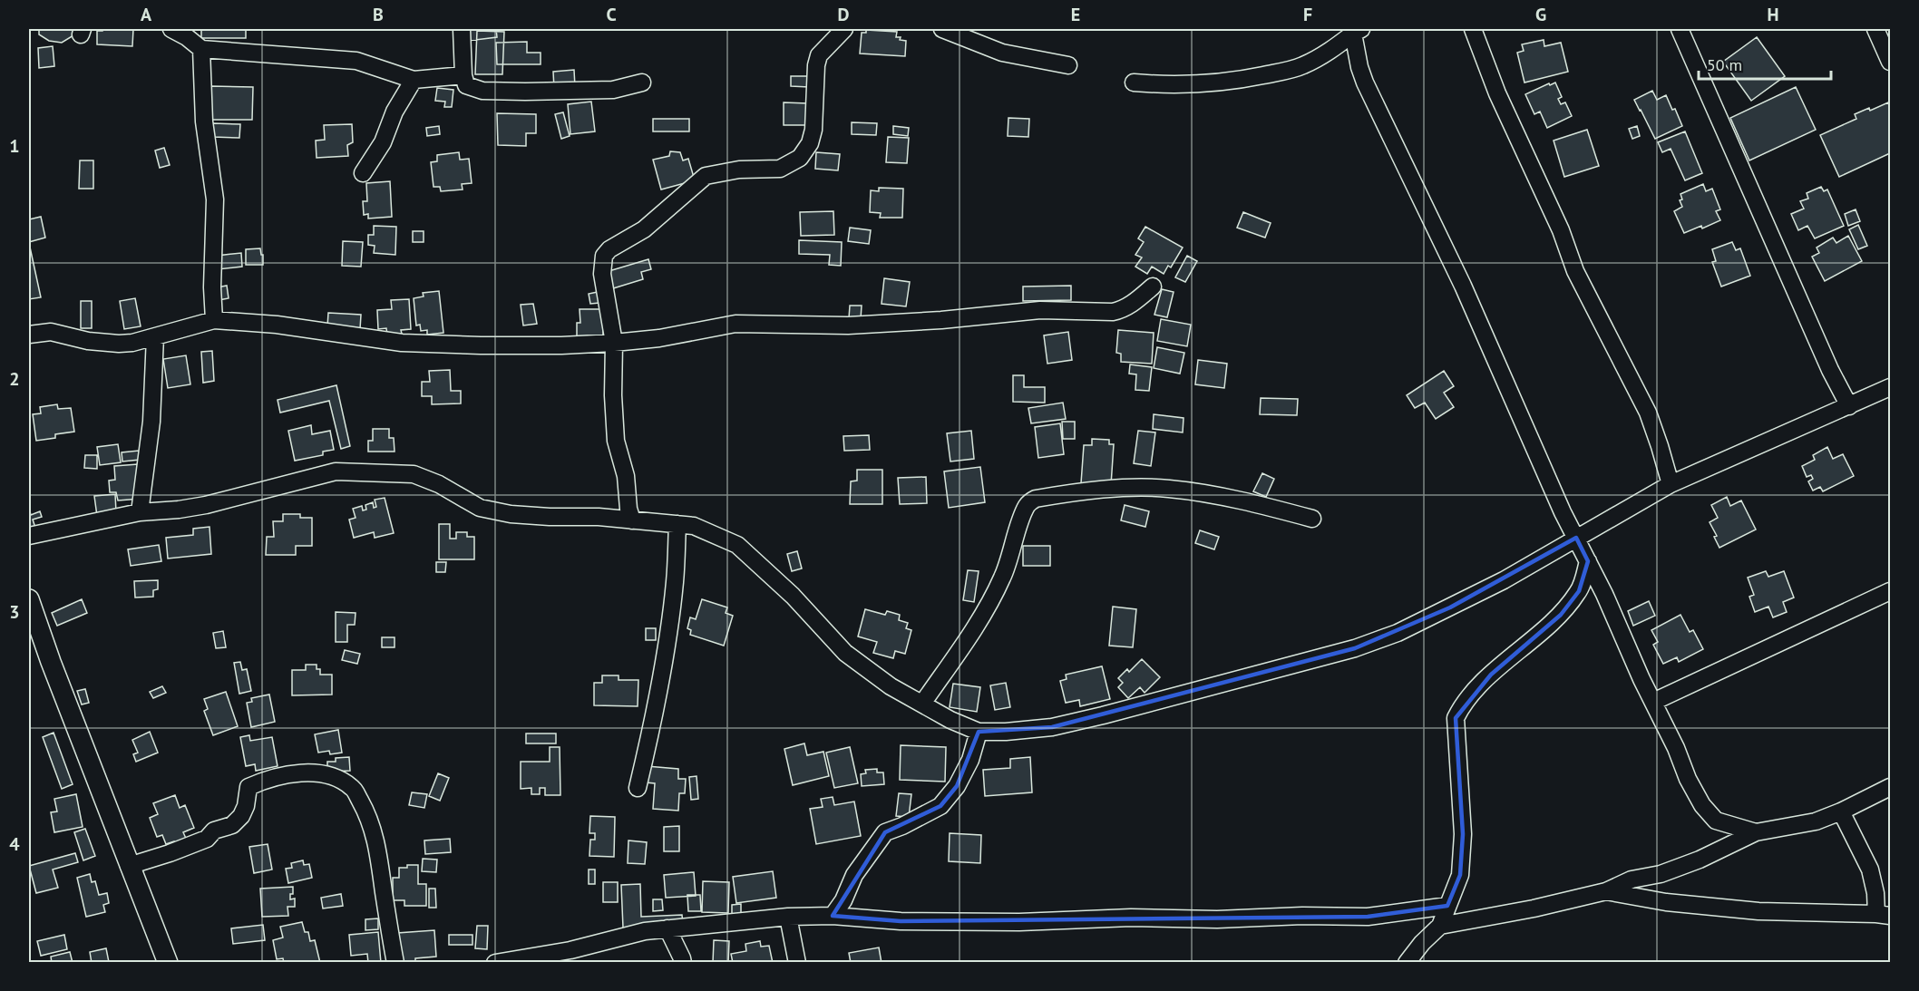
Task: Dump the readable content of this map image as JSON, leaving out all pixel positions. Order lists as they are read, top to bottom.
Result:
{
  "scale_bar": "50 m",
  "grid": {
    "columns": [
      "A",
      "B",
      "C",
      "D",
      "E",
      "F",
      "G",
      "H"
    ],
    "rows": [
      "1",
      "2",
      "3",
      "4"
    ]
  }
}
